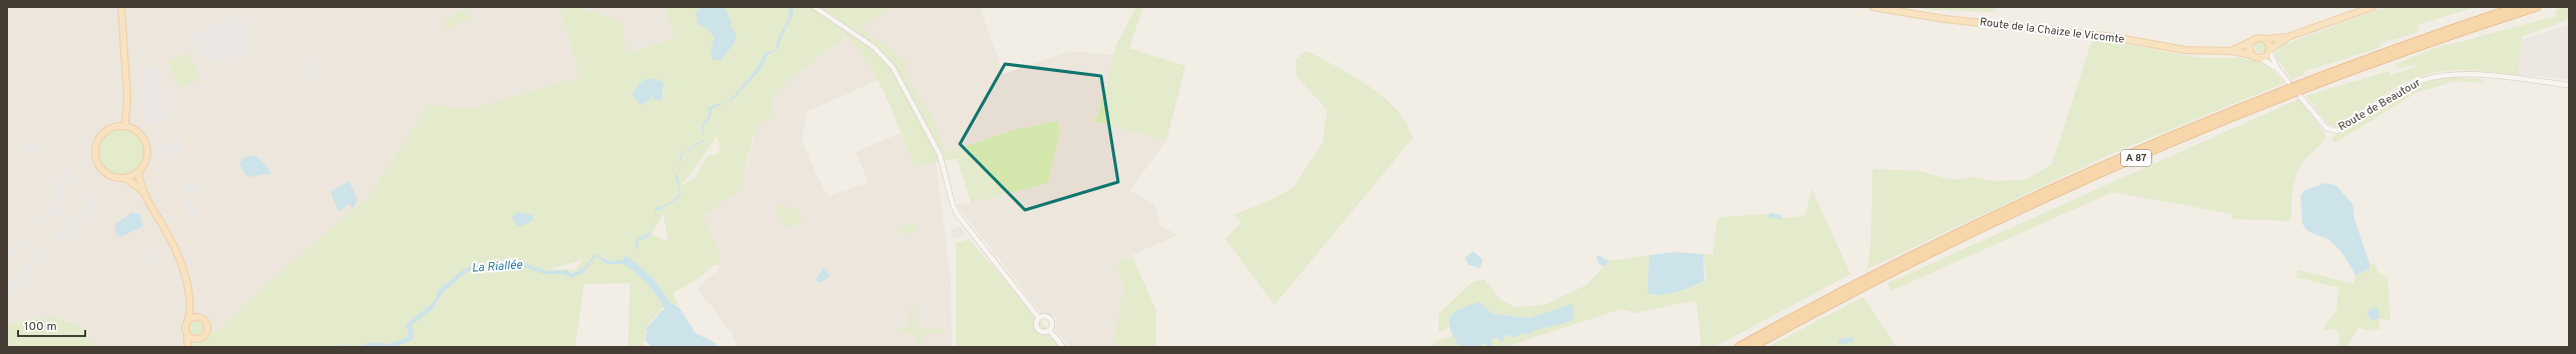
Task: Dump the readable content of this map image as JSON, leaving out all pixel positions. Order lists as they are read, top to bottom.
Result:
{
  "streets": {
    "highway": ["A 87"],
    "main road": ["Route de la Chaize le Vicomte"],
    "street": ["Route de Beautour"]
  },
  "water": ["La Riallée"],
  "scale_bar": "100 m"
}
